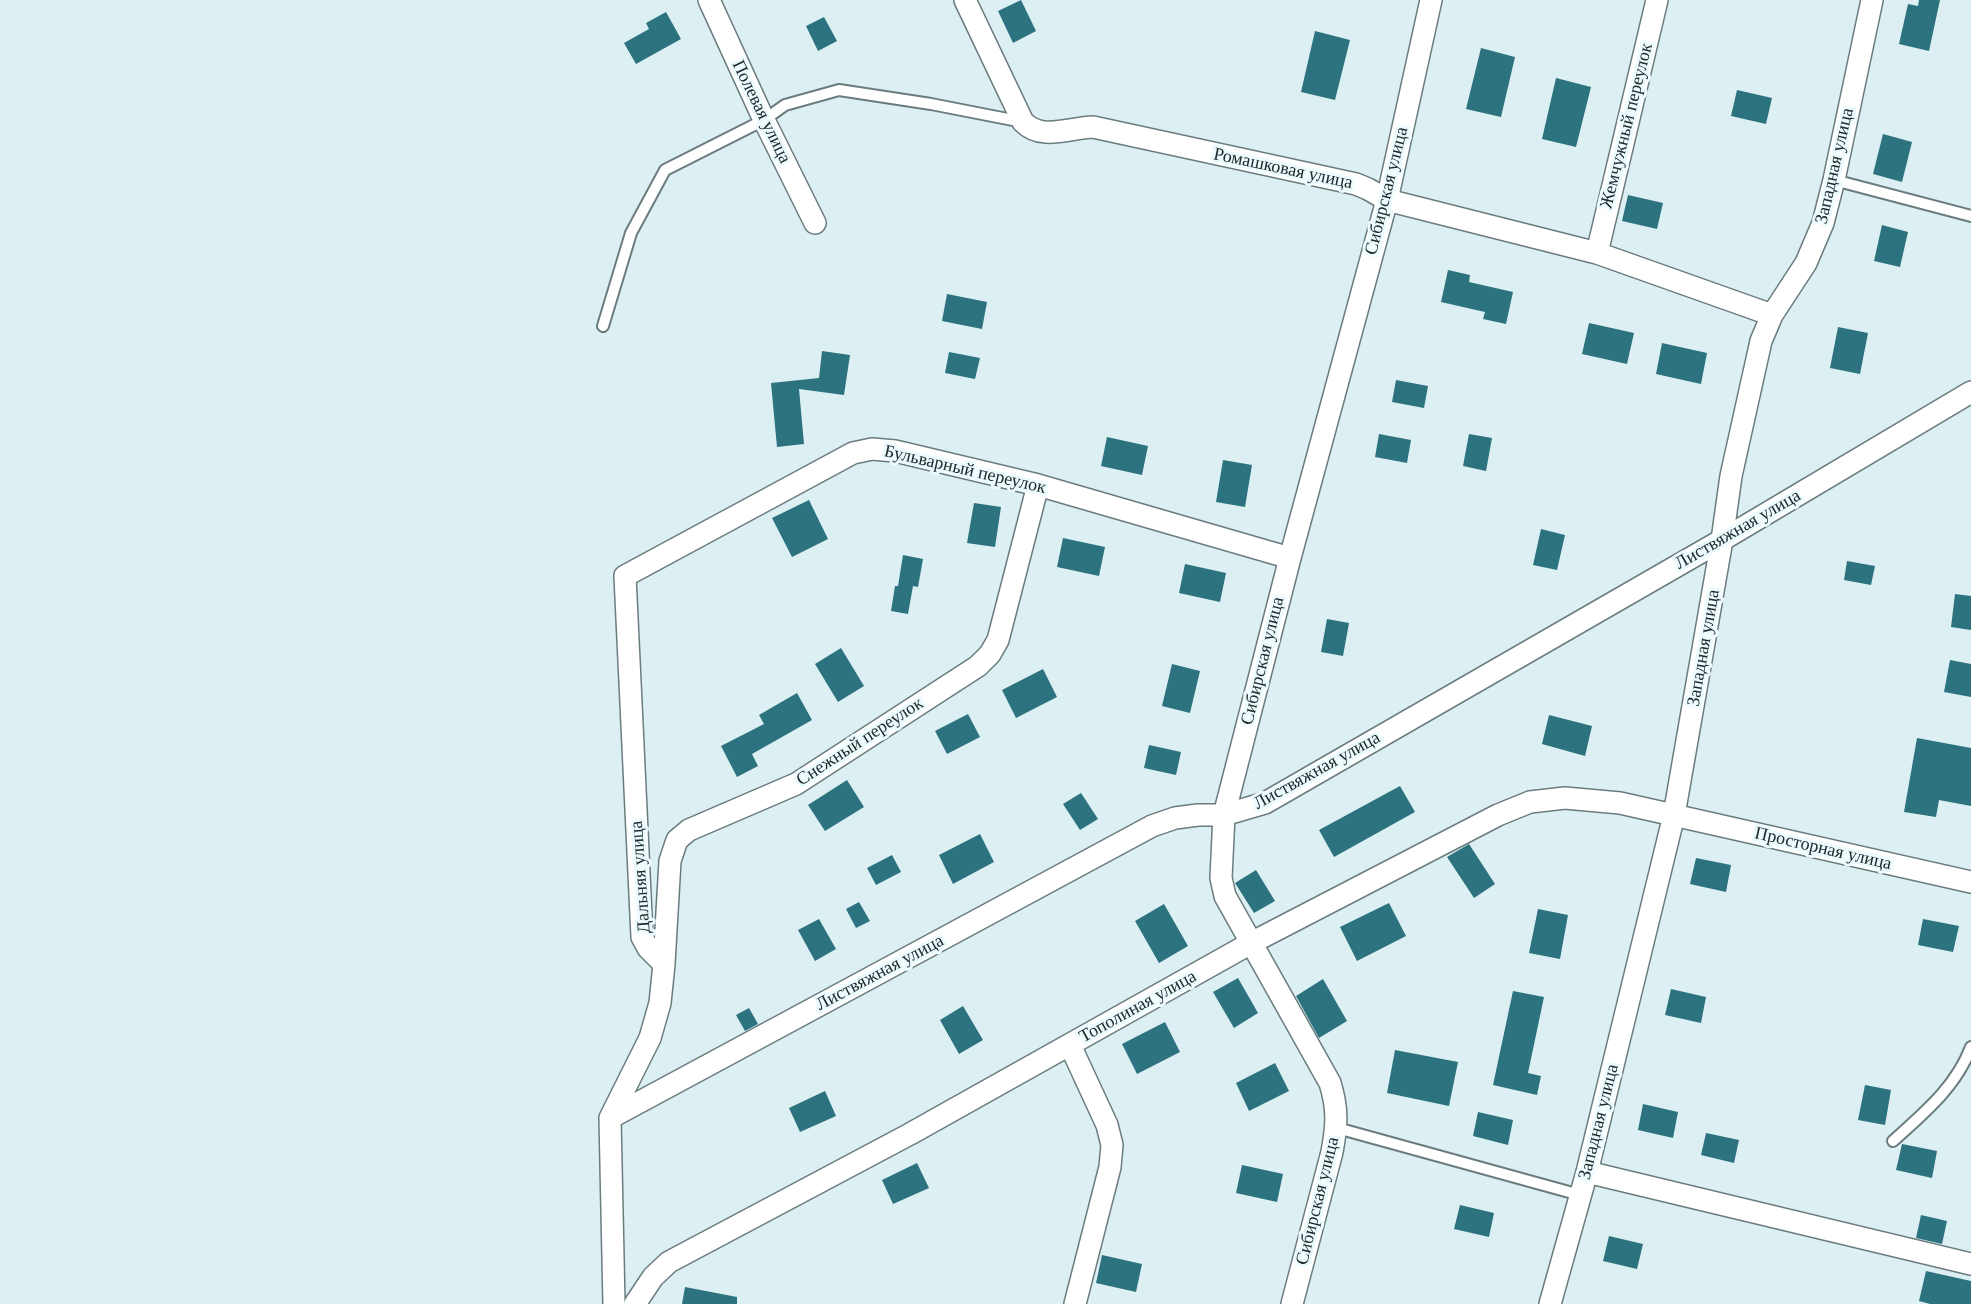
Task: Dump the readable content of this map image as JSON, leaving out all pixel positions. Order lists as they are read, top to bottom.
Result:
{
  "streets": {
    "street": [
      "Полевая улица",
      "Жемчужный переулок",
      "Западная улица",
      "Ромашковая улица",
      "Сибирская улица",
      "Бульварный переулок",
      "Листвяжная улица",
      "Снежный переулок",
      "Просторная улица",
      "Дальняя улица",
      "Тополиная улица"
    ]
  },
  "crossings": [
    ["Жемчужный переулок", "Ромашковая улица"],
    ["Западная улица", "Ромашковая улица"],
    ["Западная улица", "Листвяжная улица"],
    ["Западная улица", "Просторная улица"],
    ["Западная улица", "Тополиная улица"],
    ["Ромашковая улица", "Сибирская улица"],
    ["Сибирская улица", "Бульварный переулок"],
    ["Сибирская улица", "Листвяжная улица"],
    ["Сибирская улица", "Тополиная улица"],
    ["Бульварный переулок", "Снежный переулок"],
    ["Бульварный переулок", "Дальняя улица"],
    ["Снежный переулок", "Дальняя улица"],
    ["Просторная улица", "Тополиная улица"]
  ]
}
